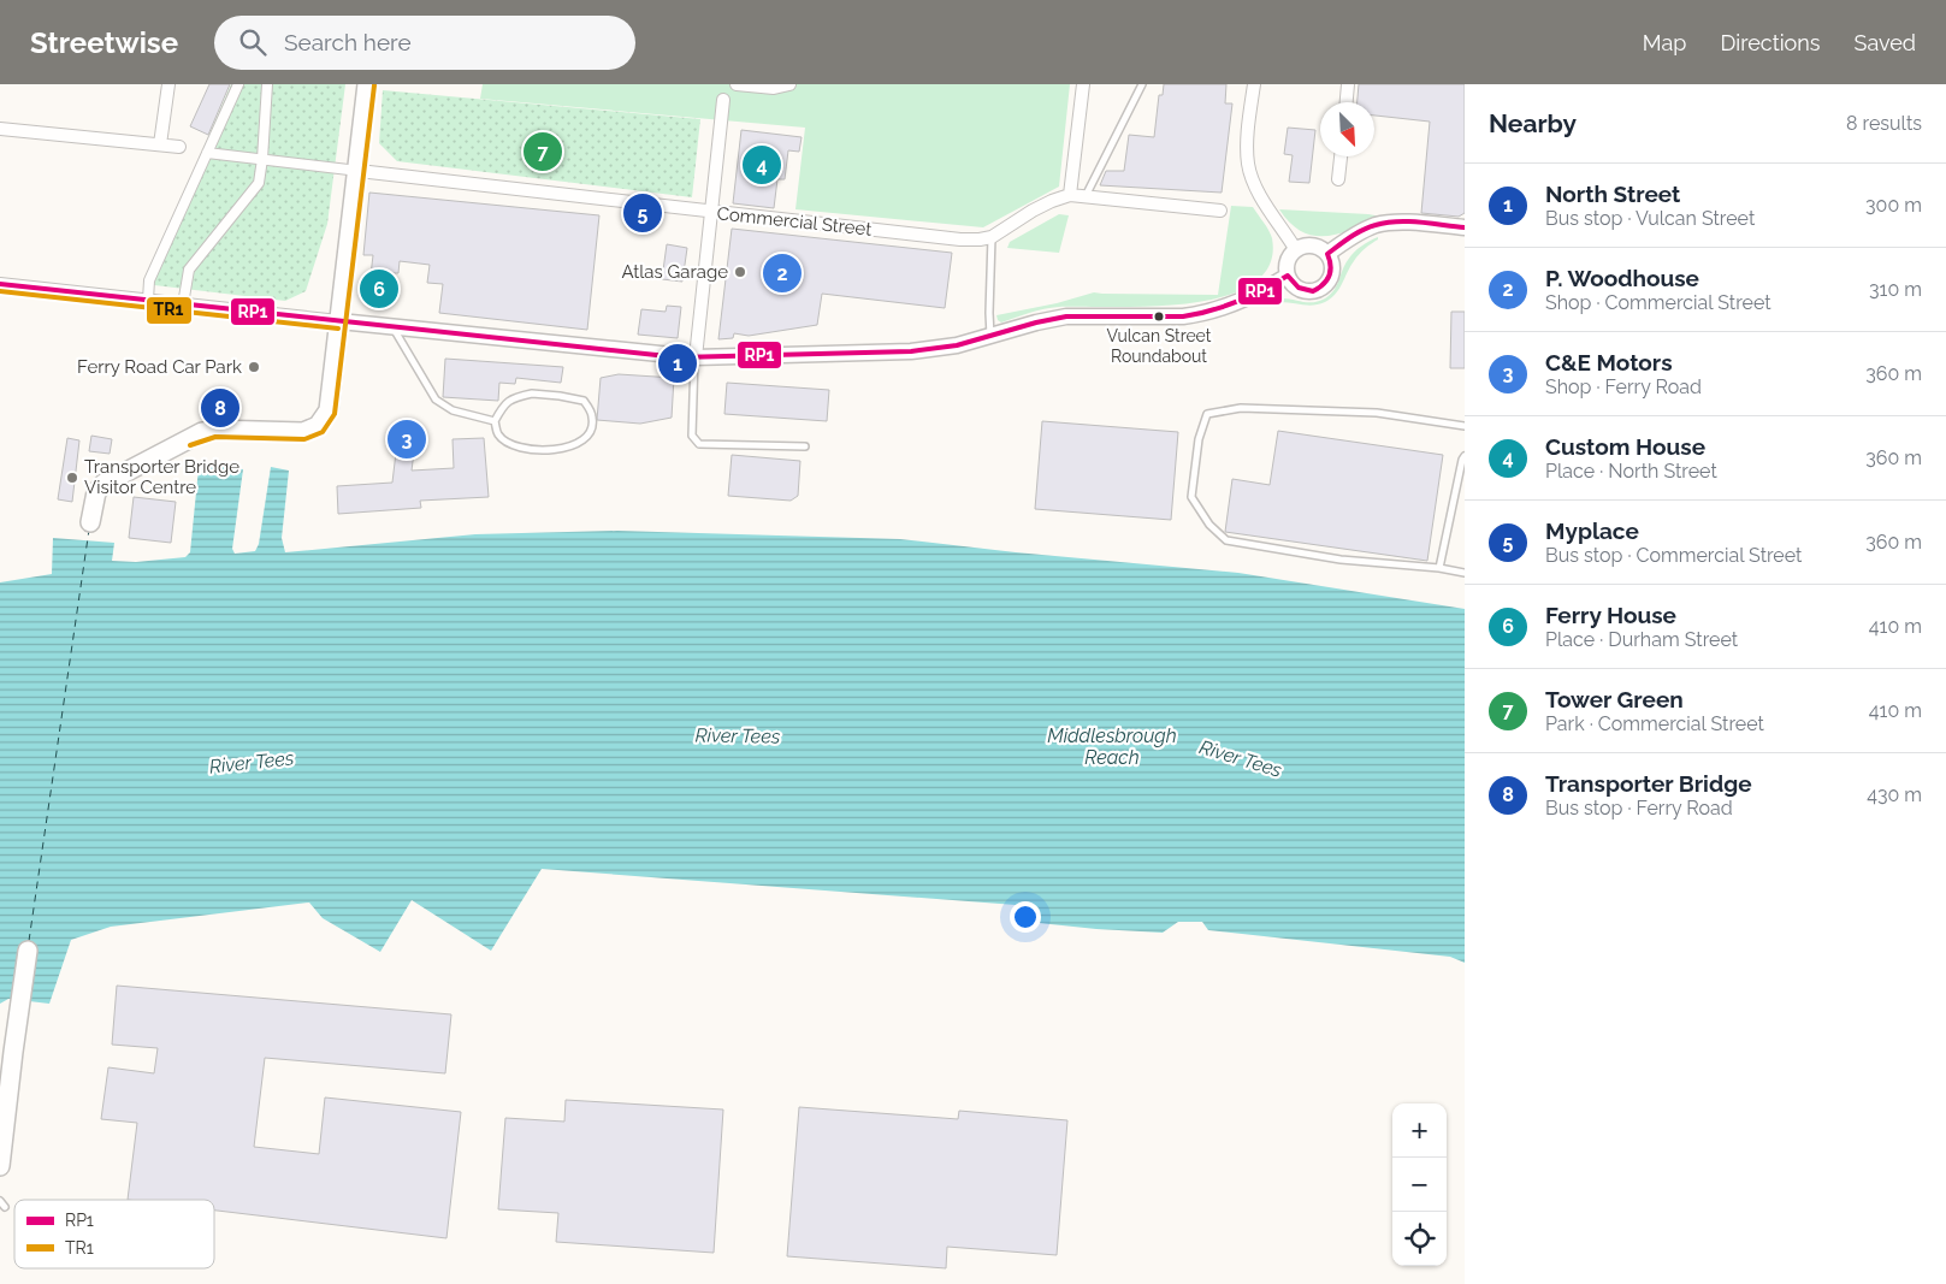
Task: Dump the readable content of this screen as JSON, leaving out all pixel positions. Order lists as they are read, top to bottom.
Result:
{
  "streets": {
    "street": ["Commercial Street"]
  },
  "water": ["River Tees", "Middlesbrough Reach"],
  "places": [
    "Atlas Garage",
    "Vulcan Street Roundabout",
    "Ferry Road Car Park",
    "Transporter Bridge Visitor Centre"
  ],
  "lines": ["transit line TR1", "transit line RP1"],
  "legend": ["RP1", "TR1"],
  "north": "bottom right",
  "page": {
    "header": "Streetwise",
    "search": "Search here",
    "nav": ["Map", "Directions", "Saved"],
    "heading": ["Nearby", "8 results"],
    "pins": [
      "7",
      "4",
      "5",
      "2",
      "6",
      "1",
      "8",
      "3"
    ],
    "list": [
      {
        "mark": "1",
        "name": "North Street",
        "note": "Bus stop · Vulcan Street",
        "value": "300 m"
      },
      {
        "mark": "2",
        "name": "P. Woodhouse",
        "note": "Shop · Commercial Street",
        "value": "310 m"
      },
      {
        "mark": "3",
        "name": "C&E Motors",
        "note": "Shop · Ferry Road",
        "value": "360 m"
      },
      {
        "mark": "4",
        "name": "Custom House",
        "note": "Place · North Street",
        "value": "360 m"
      },
      {
        "mark": "5",
        "name": "Myplace",
        "note": "Bus stop · Commercial Street",
        "value": "360 m"
      },
      {
        "mark": "6",
        "name": "Ferry House",
        "note": "Place · Durham Street",
        "value": "410 m"
      },
      {
        "mark": "7",
        "name": "Tower Green",
        "note": "Park · Commercial Street",
        "value": "410 m"
      },
      {
        "mark": "8",
        "name": "Transporter Bridge",
        "note": "Bus stop · Ferry Road",
        "value": "430 m"
      }
    ],
    "map_buttons": ["+", "−"]
  }
}
